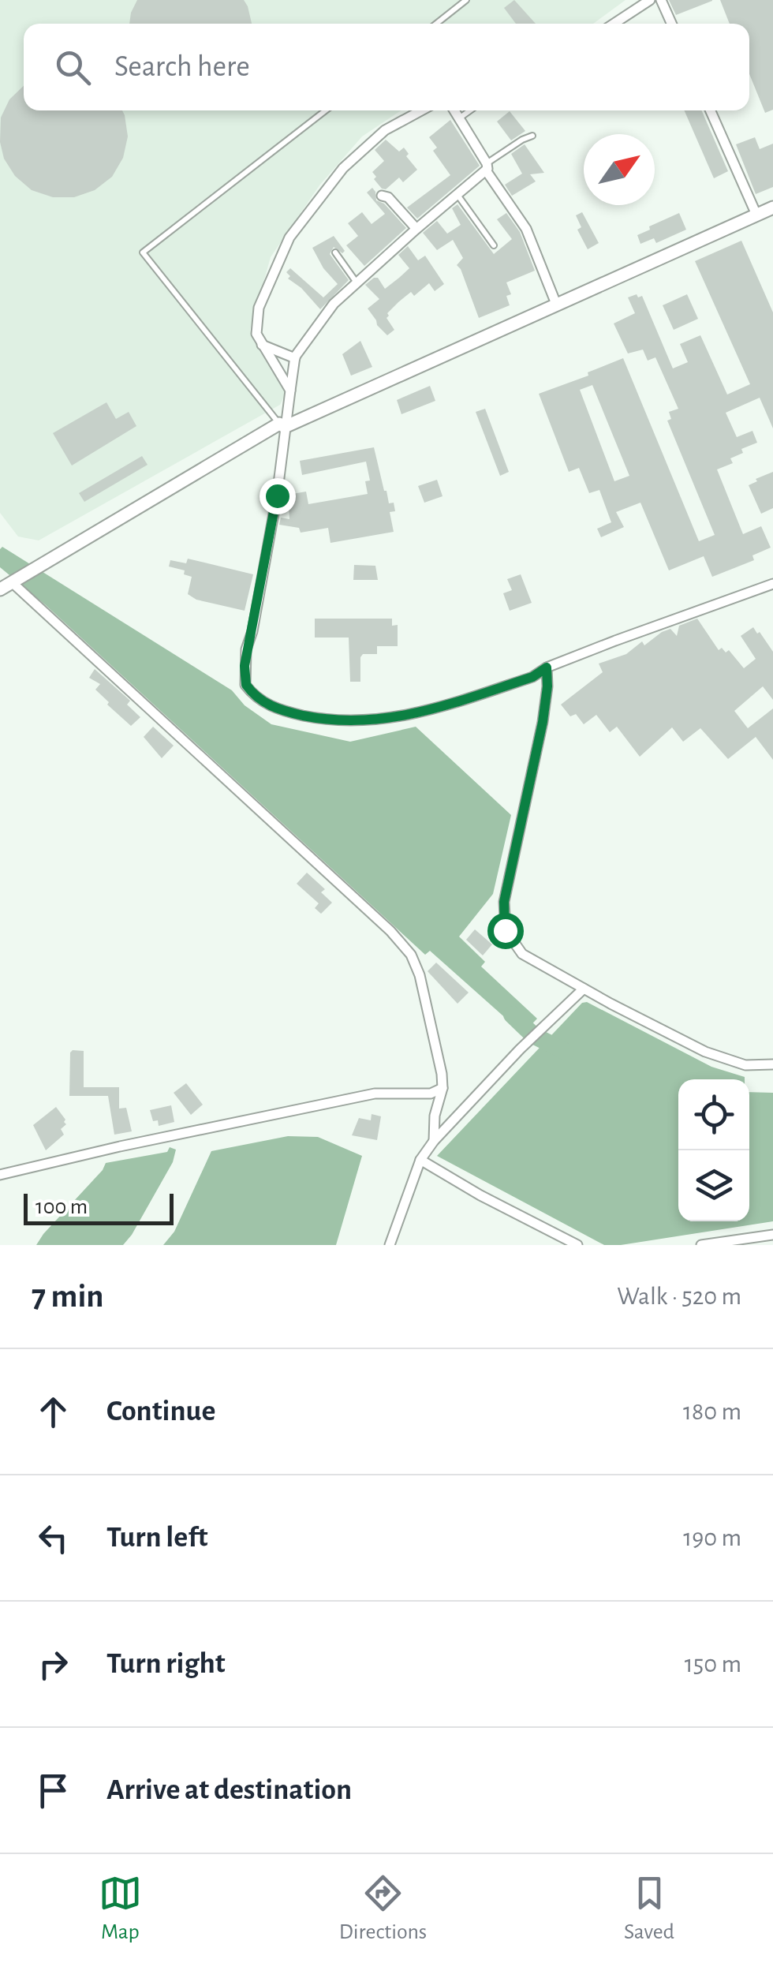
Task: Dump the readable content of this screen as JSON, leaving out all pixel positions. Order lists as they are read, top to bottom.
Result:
{
  "scale_bar": "100 m",
  "north": "top right",
  "page": {
    "search": "Search here",
    "scale": "100 m",
    "heading": ["7 min", "Walk · 520 m"],
    "list": [
      ["Continue", "180 m"],
      ["Turn left", "190 m"],
      ["Turn right", "150 m"],
      "Arrive at destination"
    ],
    "nav": ["Map", "Directions", "Saved"]
  }
}
